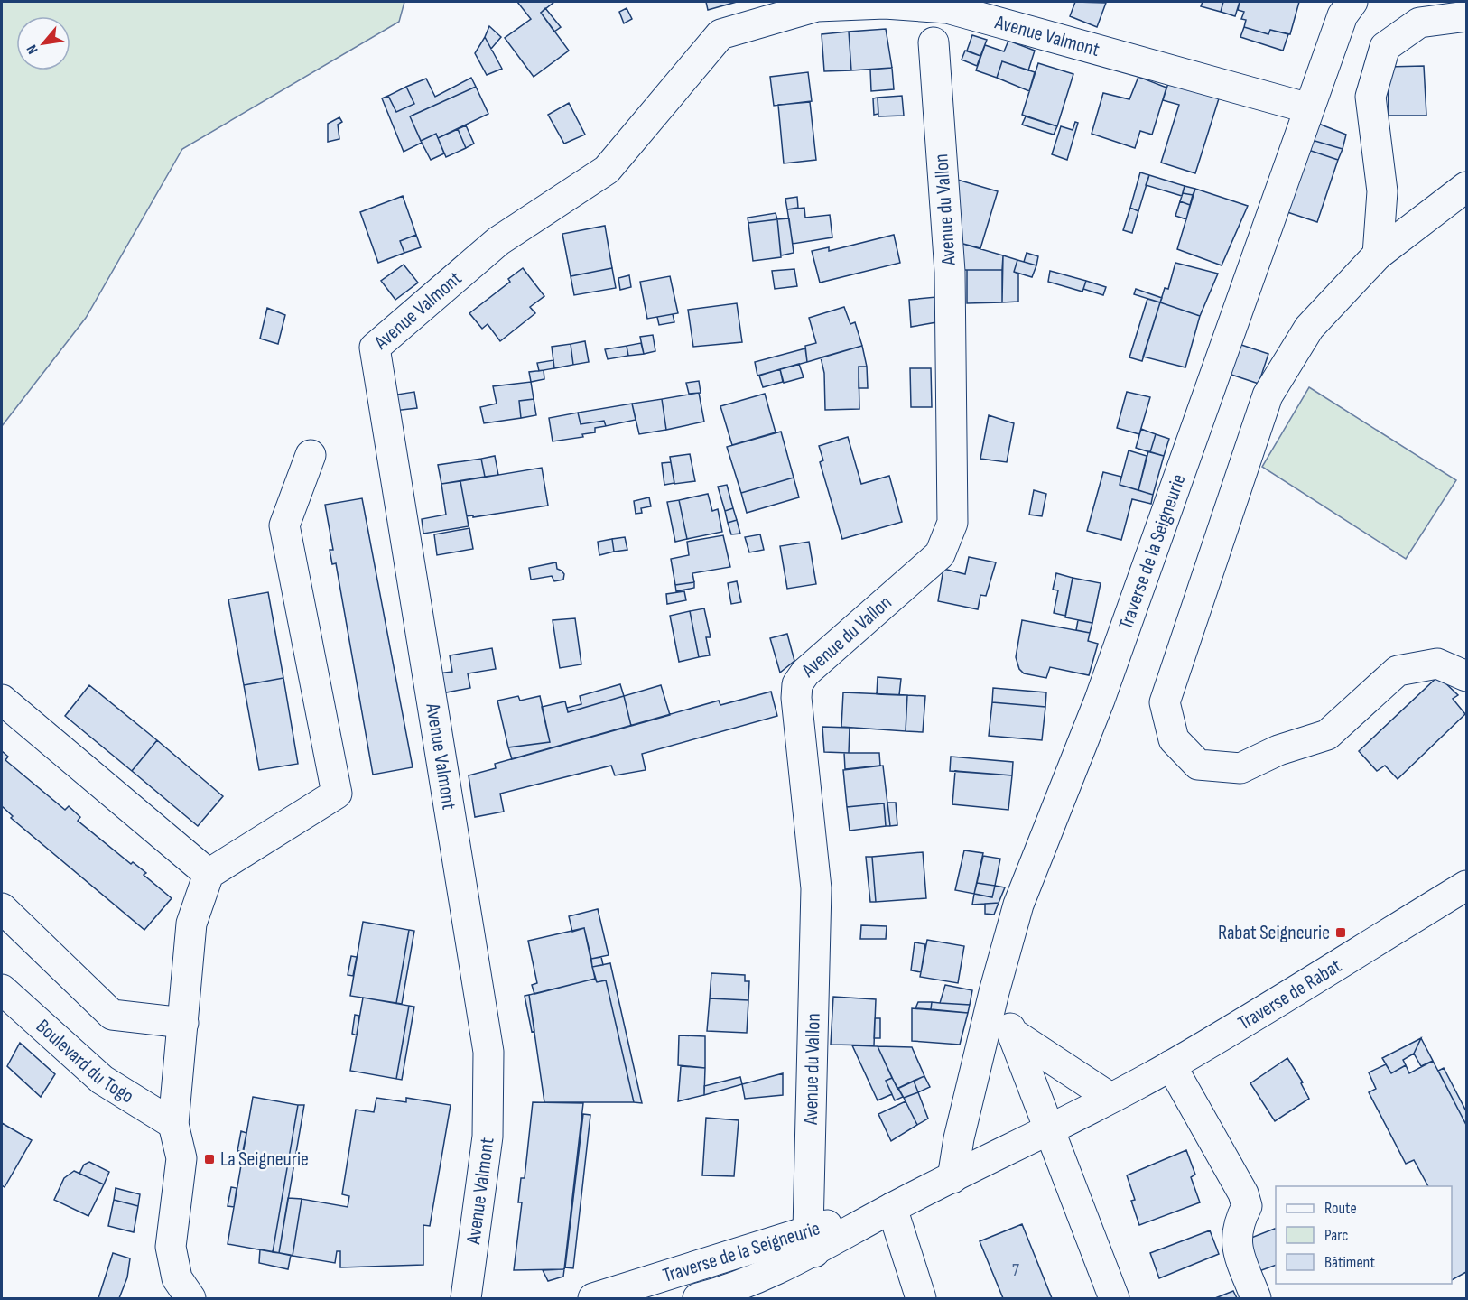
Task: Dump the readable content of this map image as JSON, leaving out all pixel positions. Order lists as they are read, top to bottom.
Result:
{
  "streets": {
    "street": [
      "Avenue Valmont",
      "Avenue du Vallon",
      "Traverse de la Seigneurie",
      "Traverse de Rabat",
      "Boulevard du Togo"
    ]
  },
  "crossings": [
    ["Avenue Valmont", "Traverse de la Seigneurie"],
    ["Avenue du Vallon", "Traverse de la Seigneurie"],
    ["Traverse de la Seigneurie", "Traverse de Rabat"]
  ],
  "places": {
    "transit": ["Rabat Seigneurie", "La Seigneurie"]
  },
  "house_numbers": ["7"],
  "legend": ["Route", "Parc", "Bâtiment"],
  "north": "bottom left"
}
